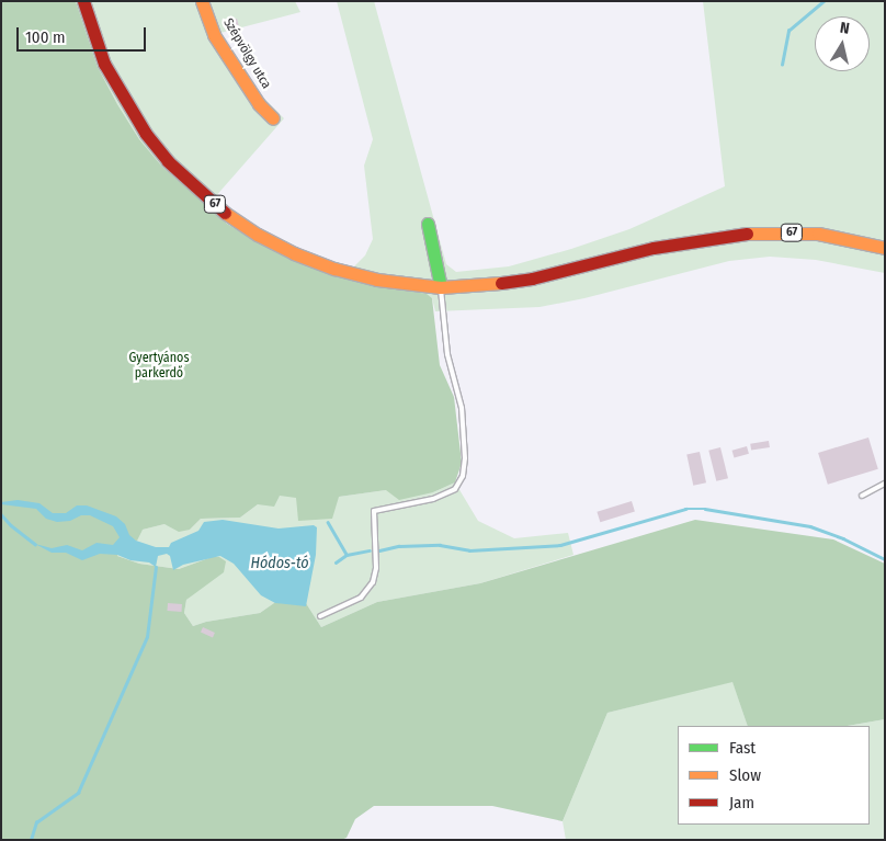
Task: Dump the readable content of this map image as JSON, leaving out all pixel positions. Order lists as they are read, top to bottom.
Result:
{
  "streets": {
    "main road": ["Szépvölgy utca", "67"]
  },
  "water": ["Hódos-tó"],
  "parks": ["Gyertyános parkerdő"],
  "legend": ["Fast", "Slow", "Jam"],
  "scale_bar": "100 m",
  "north": "top"
}
